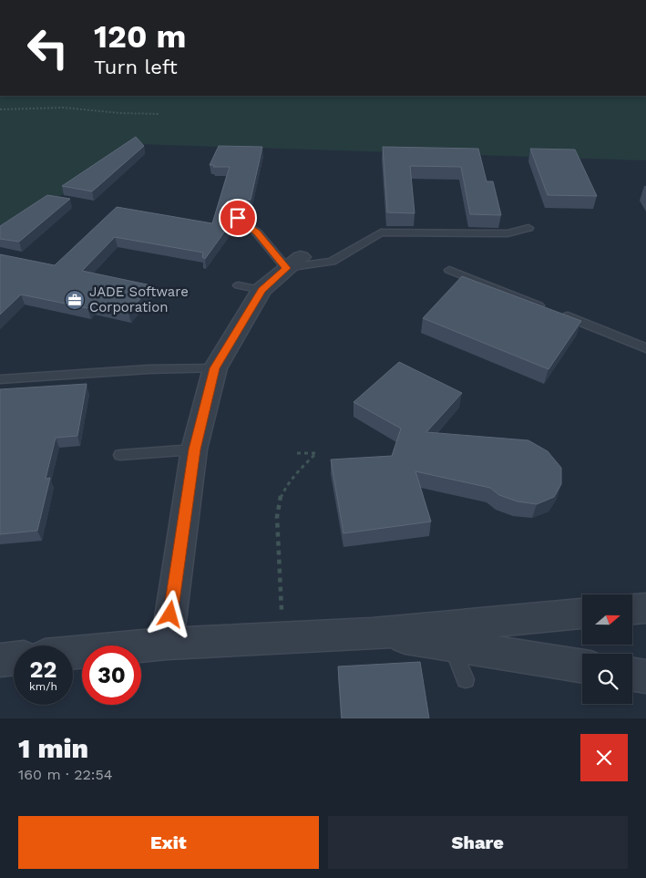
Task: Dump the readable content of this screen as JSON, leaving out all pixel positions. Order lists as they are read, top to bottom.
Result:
{
  "places": {
    "office": ["JADE Software Corporation"]
  },
  "north": "right",
  "page": {
    "turn": ["120 m", "Turn left"],
    "speed": "22 km/h",
    "limit": "30",
    "heading": ["1 min", "160 m · 22:54"],
    "buttons": ["Exit", "Share"]
  }
}
